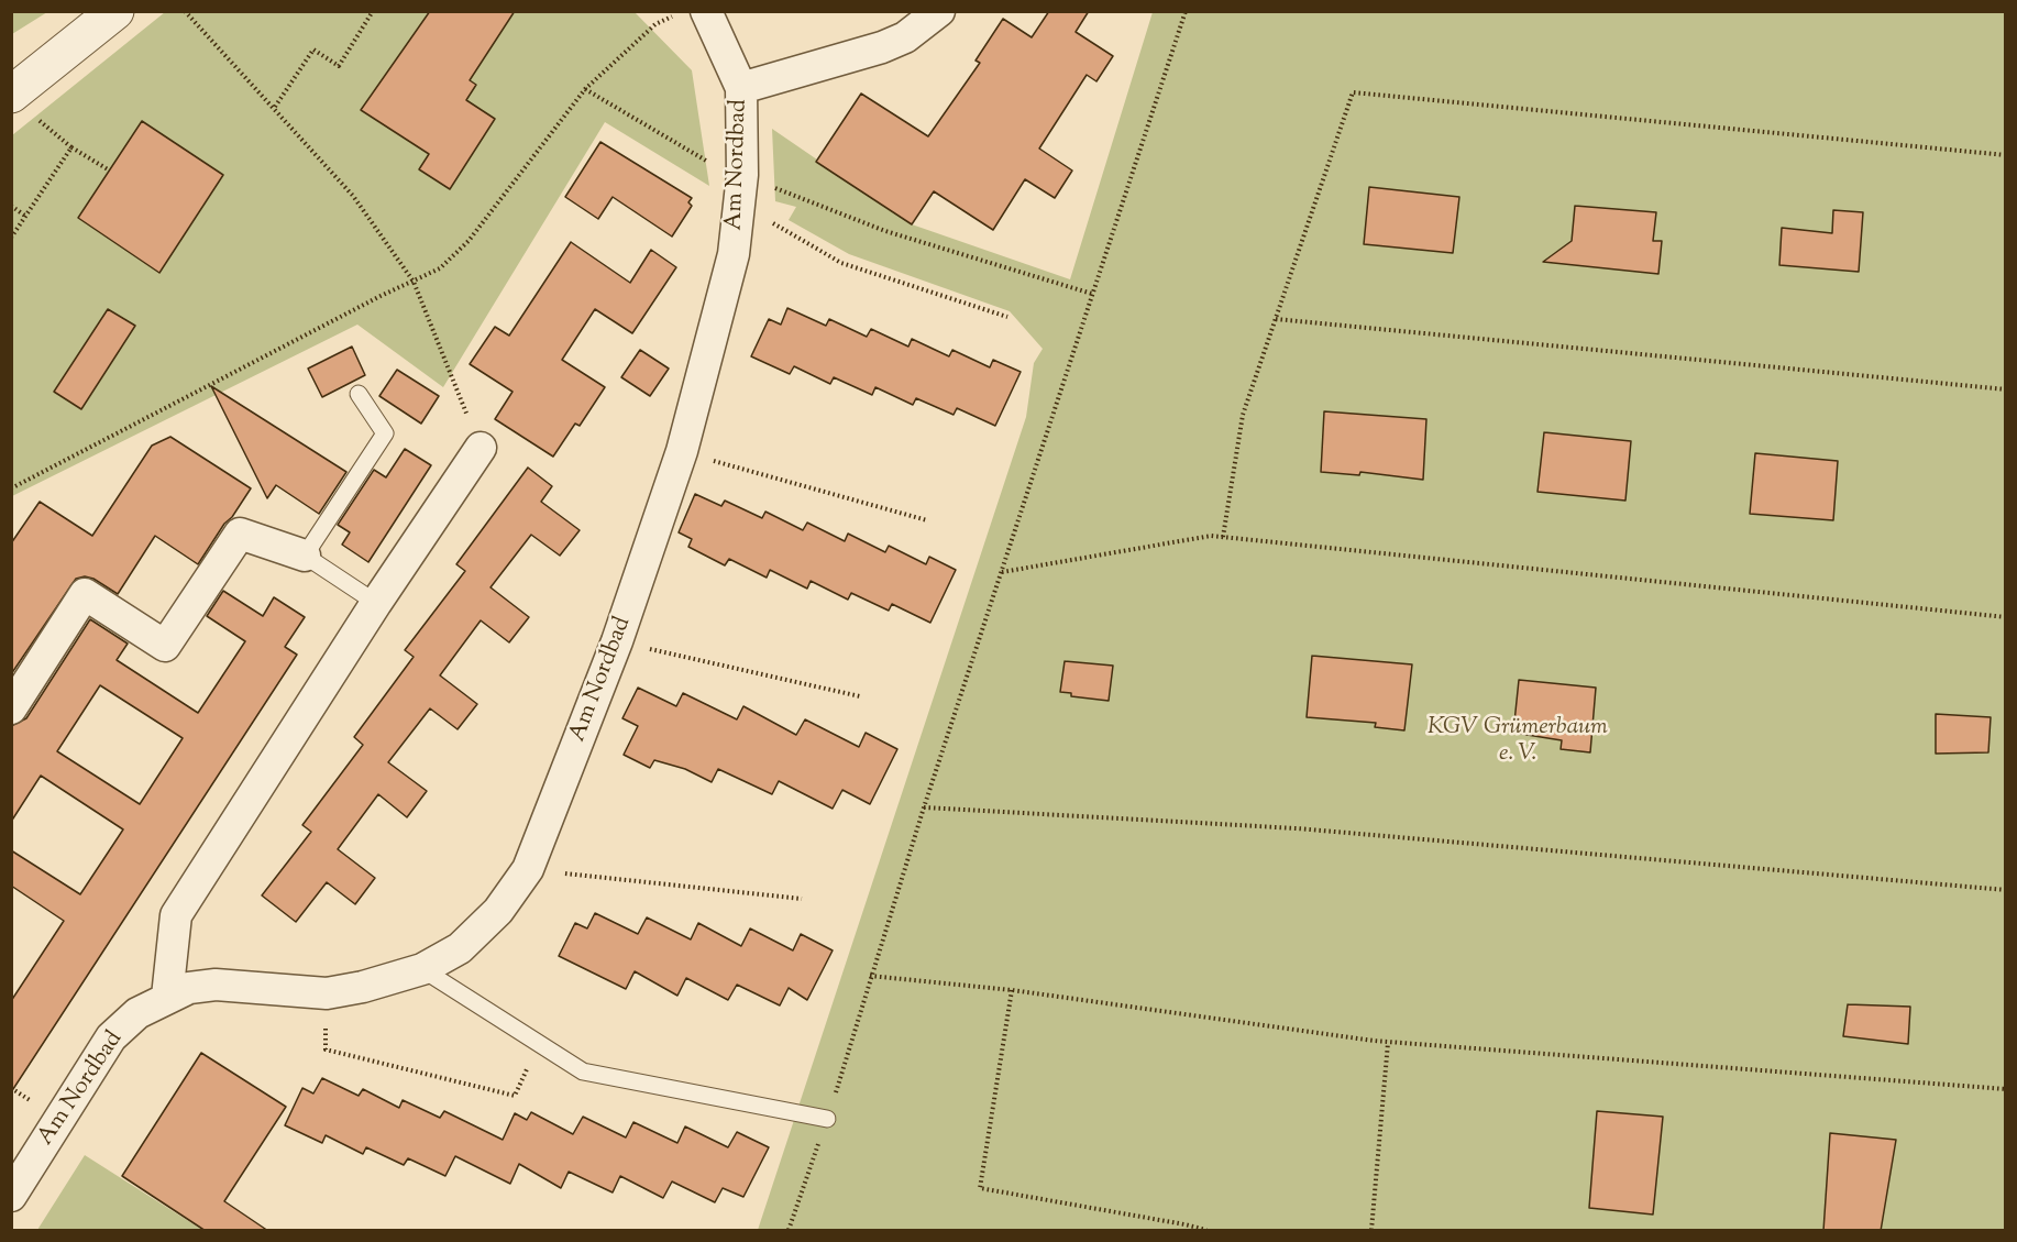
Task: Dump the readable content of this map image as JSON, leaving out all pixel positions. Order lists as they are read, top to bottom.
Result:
{
  "streets": {
    "street": ["Am Nordbad"]
  },
  "parks": ["KGV Grümerbaum e. V."]
}
